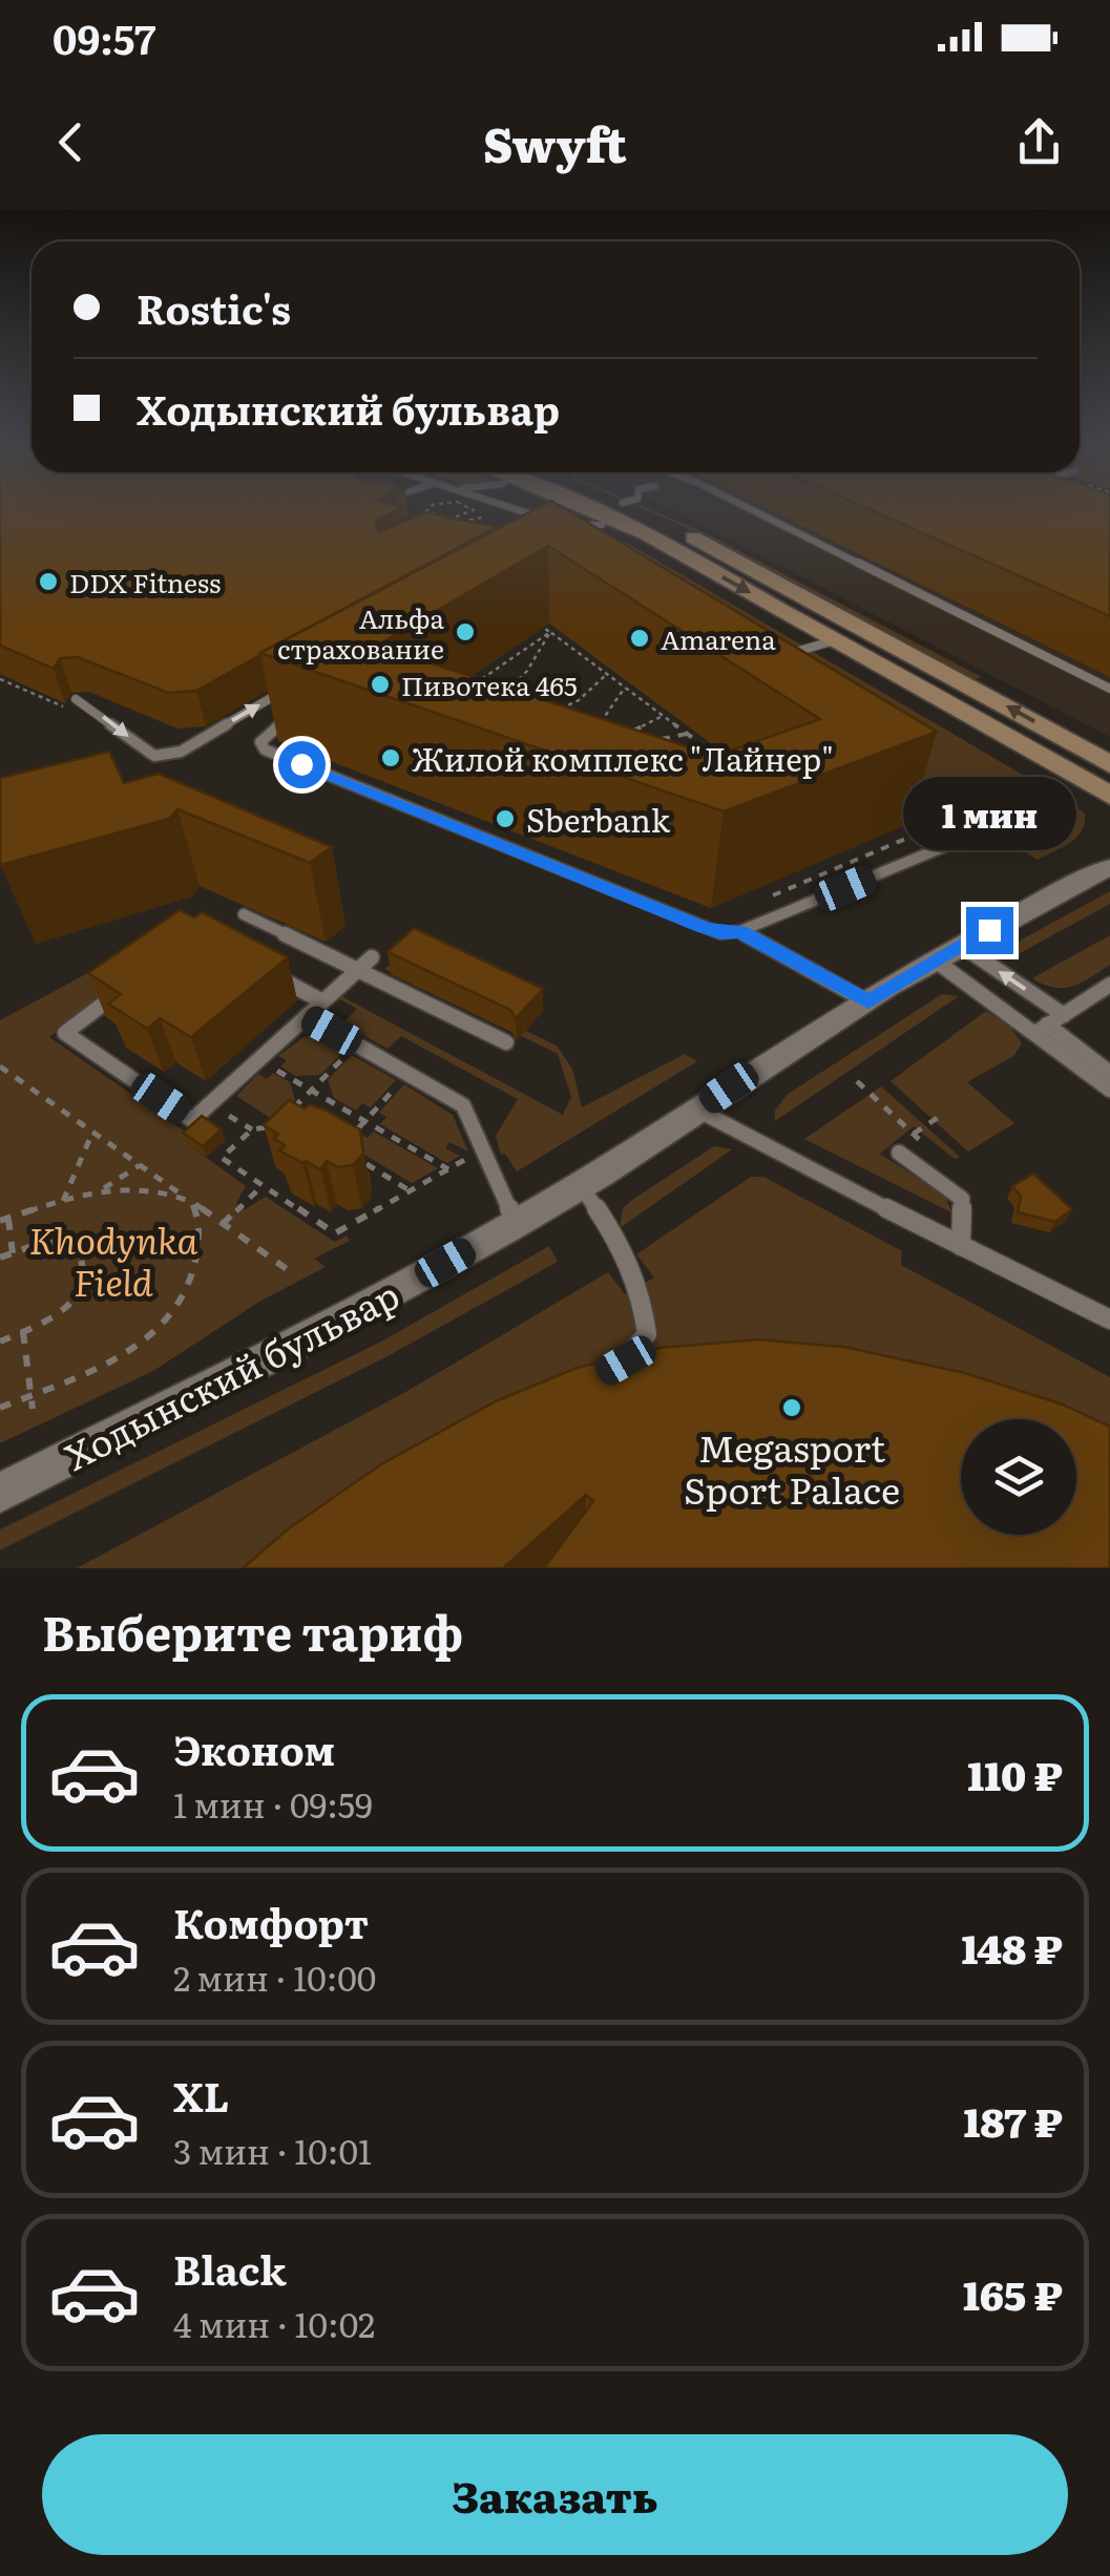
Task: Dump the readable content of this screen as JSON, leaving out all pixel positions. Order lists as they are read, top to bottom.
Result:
{
  "streets": {
    "street": ["Ходынский бульвар"]
  },
  "parks": ["Khodynka Field"],
  "places": [
    "DDX Fitness",
    "Альфа страхование",
    "Amarena",
    "Пивотека 465",
    "Жилой комплекс \"Лайнер\"",
    "Sberbank",
    "Megasport Sport Palace"
  ],
  "page": {
    "status": "09:57",
    "header": "Swyft",
    "banner": ["Rostic's", "Ходынский бульвар"],
    "bubble": "1 мин",
    "heading": "Выберите тариф",
    "list": [
      {
        "name": "Эконом",
        "note": "1 мин · 09:59",
        "value": "110 ₽"
      },
      {
        "name": "Комфорт",
        "note": "2 мин · 10:00",
        "value": "148 ₽"
      },
      {
        "name": "XL",
        "note": "3 мин · 10:01",
        "value": "187 ₽"
      },
      {
        "name": "Black",
        "note": "4 мин · 10:02",
        "value": "165 ₽"
      }
    ],
    "buttons": "Заказать"
  }
}
